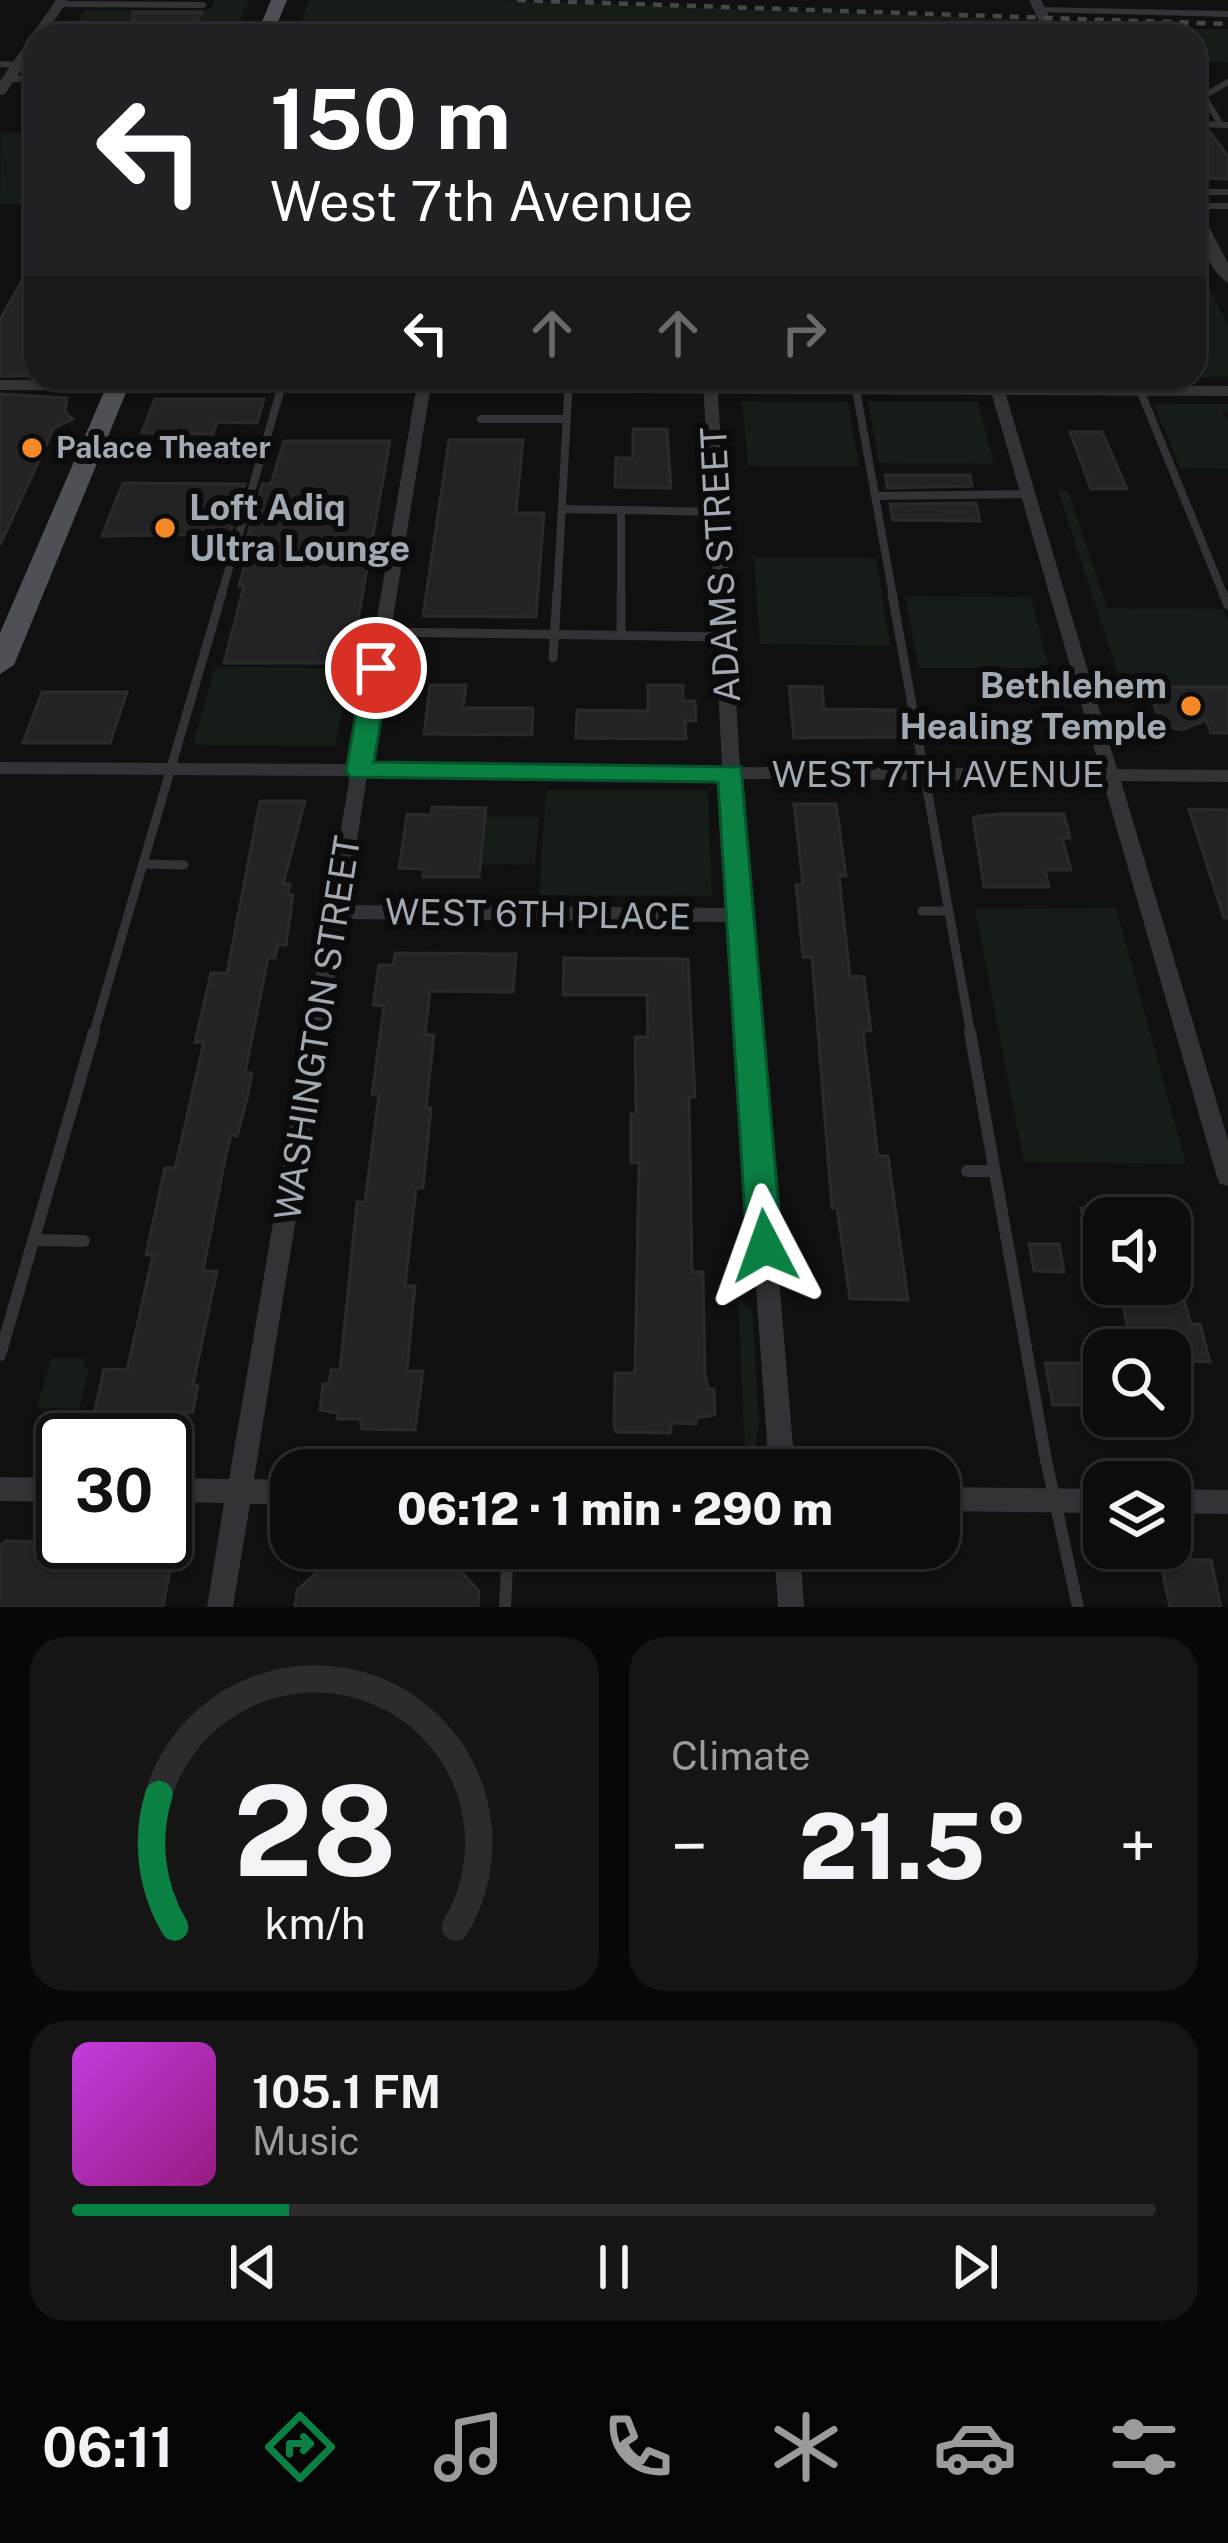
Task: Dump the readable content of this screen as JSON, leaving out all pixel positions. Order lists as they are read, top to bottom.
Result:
{
  "streets": {
    "street": [
      "ADAMS STREET",
      "WEST 7TH AVENUE",
      "WEST 6TH PLACE",
      "WASHINGTON STREET"
    ]
  },
  "crossings": [
    ["ADAMS STREET", "WEST 7TH AVENUE"],
    ["ADAMS STREET", "WEST 6TH PLACE"],
    ["WEST 7TH AVENUE", "WASHINGTON STREET"],
    ["WEST 6TH PLACE", "WASHINGTON STREET"]
  ],
  "places": ["Palace Theater", "Loft Adiq Ultra Lounge", "Bethlehem Healing Temple"],
  "page": {
    "turn": ["150 m", "West 7th Avenue"],
    "limit": "30",
    "trip": "06:12 · 1 min · 290 m",
    "tile": "Climate",
    "heat": ["−", "21.5°", "+"],
    "song": ["105.1 FM", "Music"],
    "tabs": "06:11",
    "gauge": ["28", "km/h"]
  }
}
